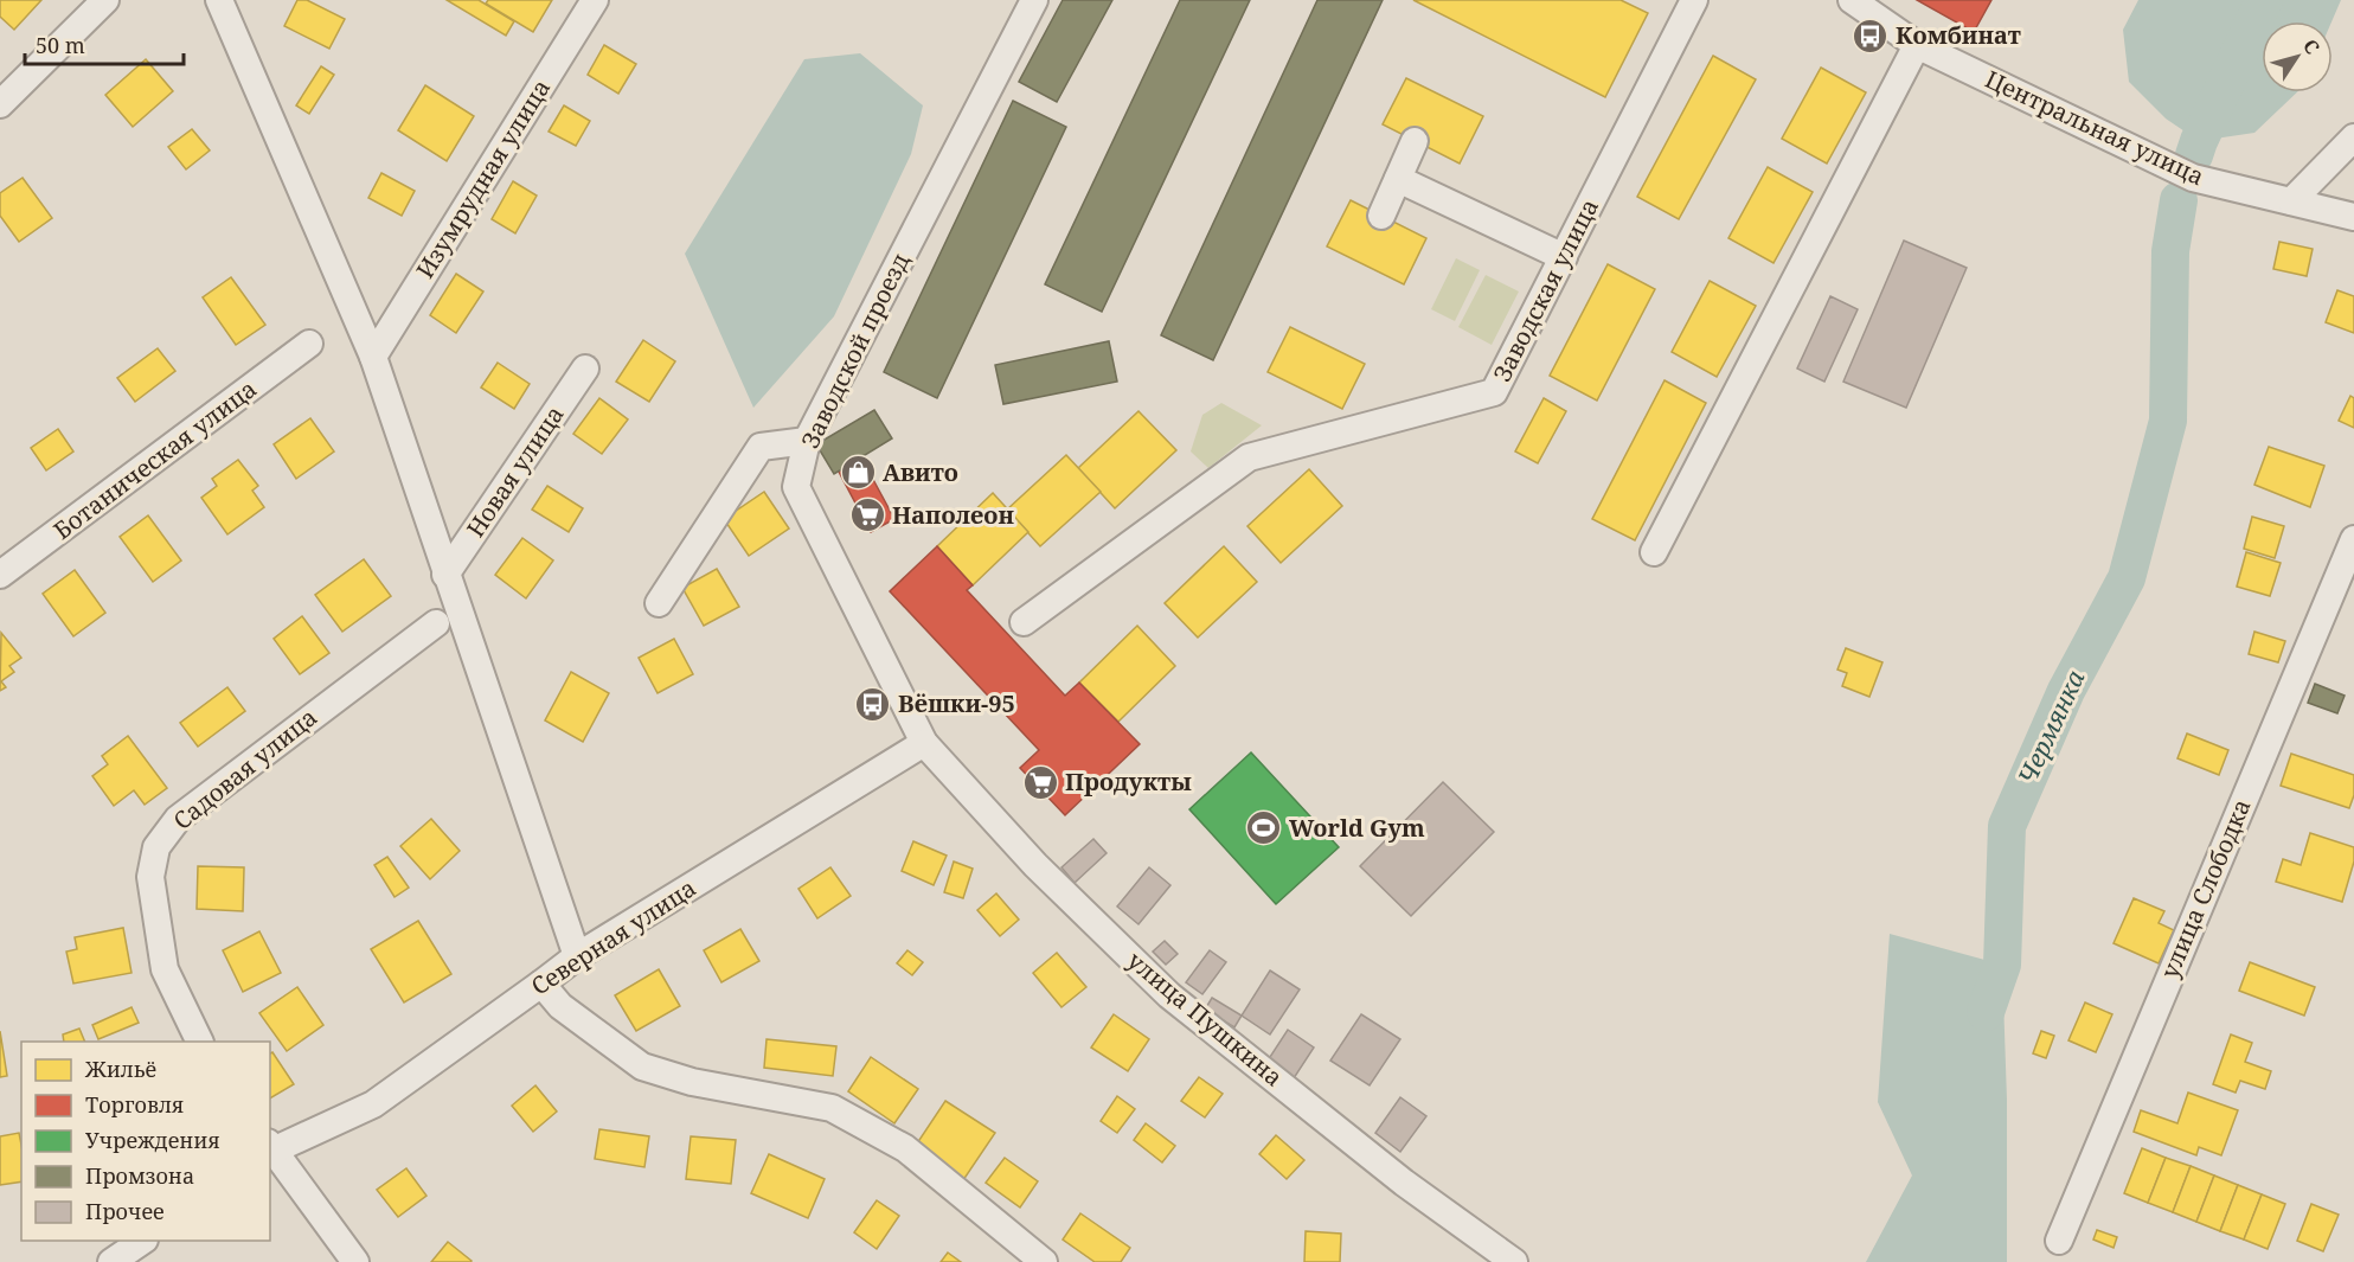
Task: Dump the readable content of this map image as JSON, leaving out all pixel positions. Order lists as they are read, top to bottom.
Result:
{
  "streets": {
    "street": [
      "Центральная улица",
      "Изумрудная улица",
      "Заводская улица",
      "Заводской проезд",
      "Ботаническая улица",
      "Новая улица",
      "Садовая улица",
      "улица Слободка",
      "Северная улица",
      "улица Пушкина"
    ]
  },
  "crossings": [
    ["Заводской проезд", "Северная улица"],
    ["Заводской проезд", "улица Пушкина"],
    ["Северная улица", "улица Пушкина"]
  ],
  "water": ["Чермянка"],
  "places": {
    "bus stop": ["Комбинат", "Вёшки-95"],
    "shop": ["Авито"],
    "supermarket": ["Наполеон", "Продукты"],
    "sports": ["World Gym"]
  },
  "legend": [
    "Жильё",
    "Торговля",
    "Учреждения",
    "Промзона",
    "Прочее"
  ],
  "scale_bar": "50 m",
  "north": "top right"
}
